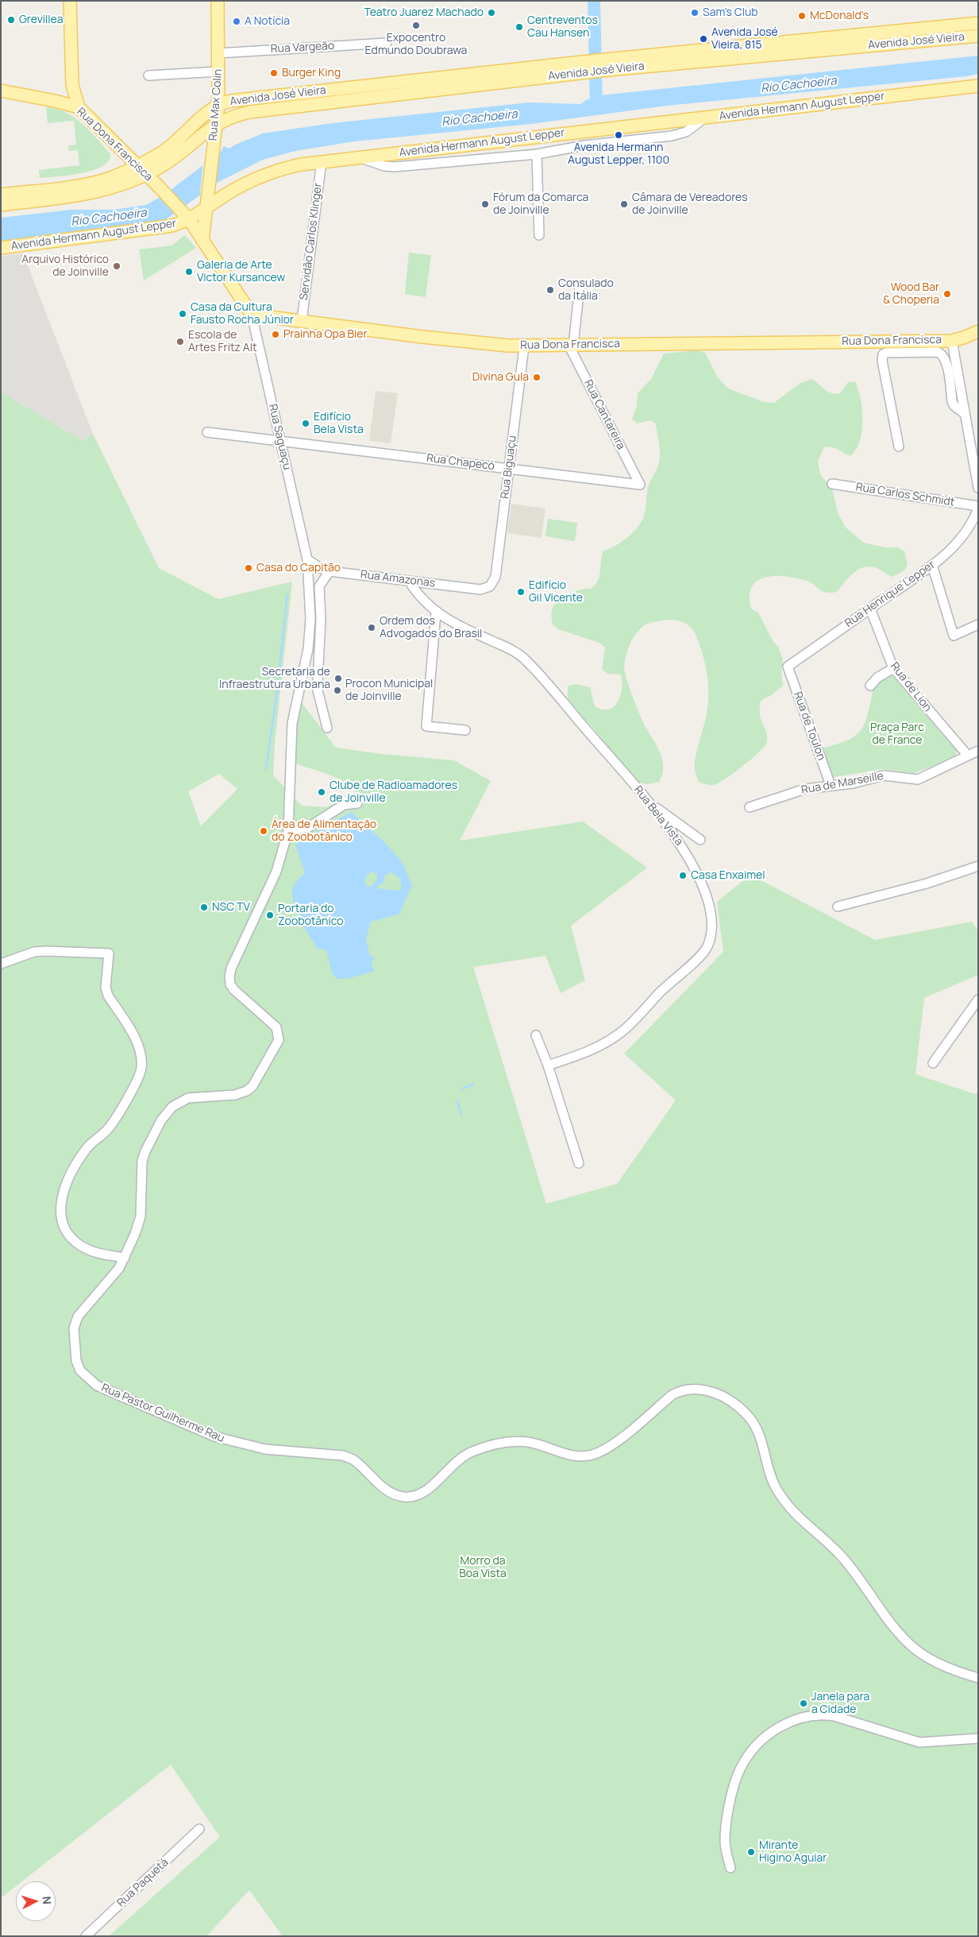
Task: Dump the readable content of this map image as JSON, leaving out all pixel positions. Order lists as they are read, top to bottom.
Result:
{
  "streets": {
    "main road": [
      "Avenida José Vieira",
      "Rua Max Colin",
      "Avenida Hermann August Lepper",
      "Rua Dona Francisca"
    ],
    "street": [
      "Rua Vargeão",
      "Servidão Carlos Klinger",
      "Rua Cantareira",
      "Rua Saguaçu",
      "Rua Chapecó",
      "Rua Biguaçu",
      "Rua Carlos Schmidt",
      "Rua Amazonas",
      "Rua Henrique Lepper",
      "Rua de Lion",
      "Rua de Toulon",
      "Rua de Marseille",
      "Rua Bela Vista",
      "Rua Pastor Guilherme Rau",
      "Rua Paquetá"
    ]
  },
  "crossings": [
    ["Avenida José Vieira", "Rua Max Colin"],
    ["Avenida José Vieira", "Rua Dona Francisca"],
    ["Rua Vargeão", "Rua Max Colin"],
    ["Rua Max Colin", "Avenida Hermann August Lepper"],
    ["Avenida Hermann August Lepper", "Rua Dona Francisca"],
    ["Avenida Hermann August Lepper", "Servidão Carlos Klinger"],
    ["Rua Dona Francisca", "Servidão Carlos Klinger"],
    ["Rua Dona Francisca", "Rua Cantareira"],
    ["Rua Dona Francisca", "Rua Saguaçu"],
    ["Rua Dona Francisca", "Rua Biguaçu"],
    ["Rua Cantareira", "Rua Chapecó"],
    ["Rua Saguaçu", "Rua Chapecó"],
    ["Rua Saguaçu", "Rua Amazonas"],
    ["Rua Saguaçu", "Rua Pastor Guilherme Rau"],
    ["Rua Chapecó", "Rua Biguaçu"],
    ["Rua Biguaçu", "Rua Amazonas"],
    ["Rua Carlos Schmidt", "Rua Henrique Lepper"],
    ["Rua Amazonas", "Rua Bela Vista"],
    ["Rua Amazonas", "Rua Pastor Guilherme Rau"],
    ["Rua Henrique Lepper", "Rua de Lion"],
    ["Rua Henrique Lepper", "Rua de Toulon"],
    ["Rua de Lion", "Rua de Marseille"],
    ["Rua de Toulon", "Rua de Marseille"]
  ],
  "water": ["Rio Cachoeira"],
  "parks": ["Praça Parc de France", "Morro da Boa Vista"],
  "places": [
    "Teatro Juarez Machado",
    "Sam's Club",
    "McDonald's",
    "Grevillea",
    "A Notícia",
    "Expocentro Edmundo Doubrawa",
    "Centreventos Cau Hansen",
    "Avenida José Vieira, 815",
    "Burger King",
    "Avenida Hermann August Lepper, 1100",
    "Fórum da Comarca de Joinville",
    "Câmara de Vereadores de Joinville",
    "Arquivo Histórico de Joinville",
    "Galeria de Arte Victor Kursancew",
    "Consulado da Itália",
    "Wood Bar & Choperia",
    "Casa da Cultura Fausto Rocha Júnior",
    "Prainha Opa Bier",
    "Escola de Artes Fritz Alt",
    "Divina Gula",
    "Edifício Bela Vista",
    "Casa do Capitão",
    "Edifício Gil Vicente",
    "Ordem dos Advogados do Brasil",
    "Secretaria de Infraestrutura Urbana",
    "Procon Municipal de Joinville",
    "Clube de Radioamadores de Joinville",
    "Área de Alimentação do Zoobotânico",
    "Casa Enxaimel",
    "NSC TV",
    "Portaria do Zoobotânico",
    "Janela para a Cidade",
    "Mirante Higino Aguiar"
  ],
  "north": "right"
}
